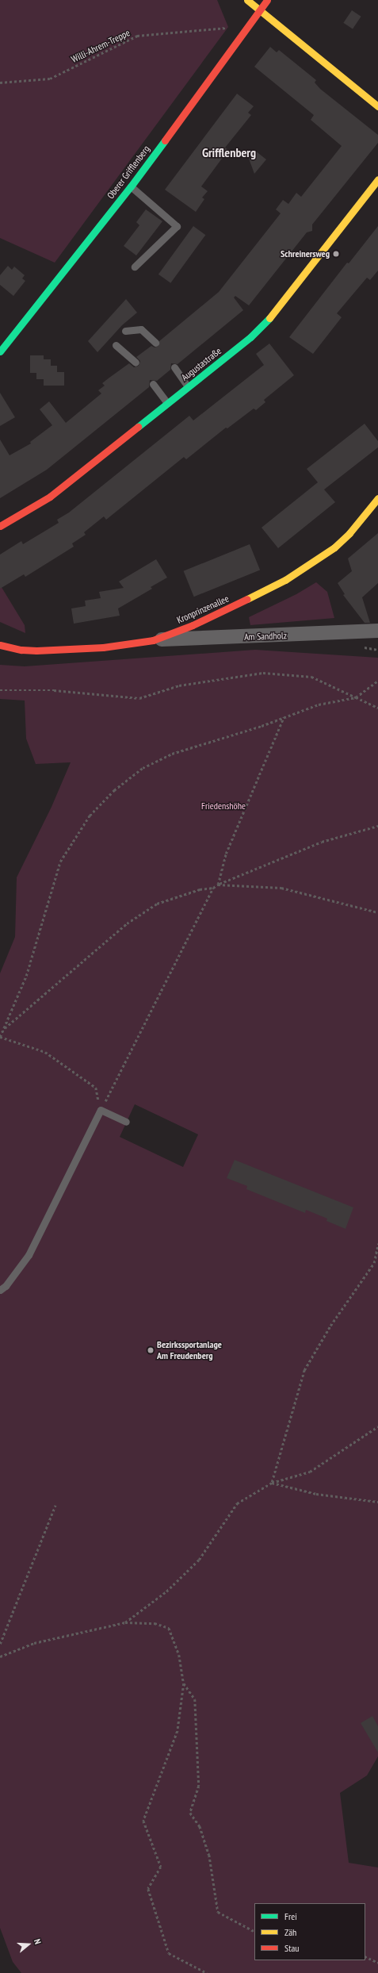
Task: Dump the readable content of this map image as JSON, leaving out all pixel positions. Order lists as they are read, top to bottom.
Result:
{
  "streets": {
    "street": [
      "Oberer Grifflenberg",
      "Augustastraße",
      "Kronprinzenallee",
      "Am Sandholz"
    ],
    "path": ["Willi-Ahrem-Treppe"]
  },
  "crossings": [
    ["Kronprinzenallee", "Am Sandholz"]
  ],
  "districts": ["Grifflenberg"],
  "parks": ["Friedenshöhe"],
  "places": ["Schreinersweg", "Bezirkssportanlage Am Freudenberg"],
  "legend": ["Frei", "Zäh", "Stau"],
  "north": "right"
}
